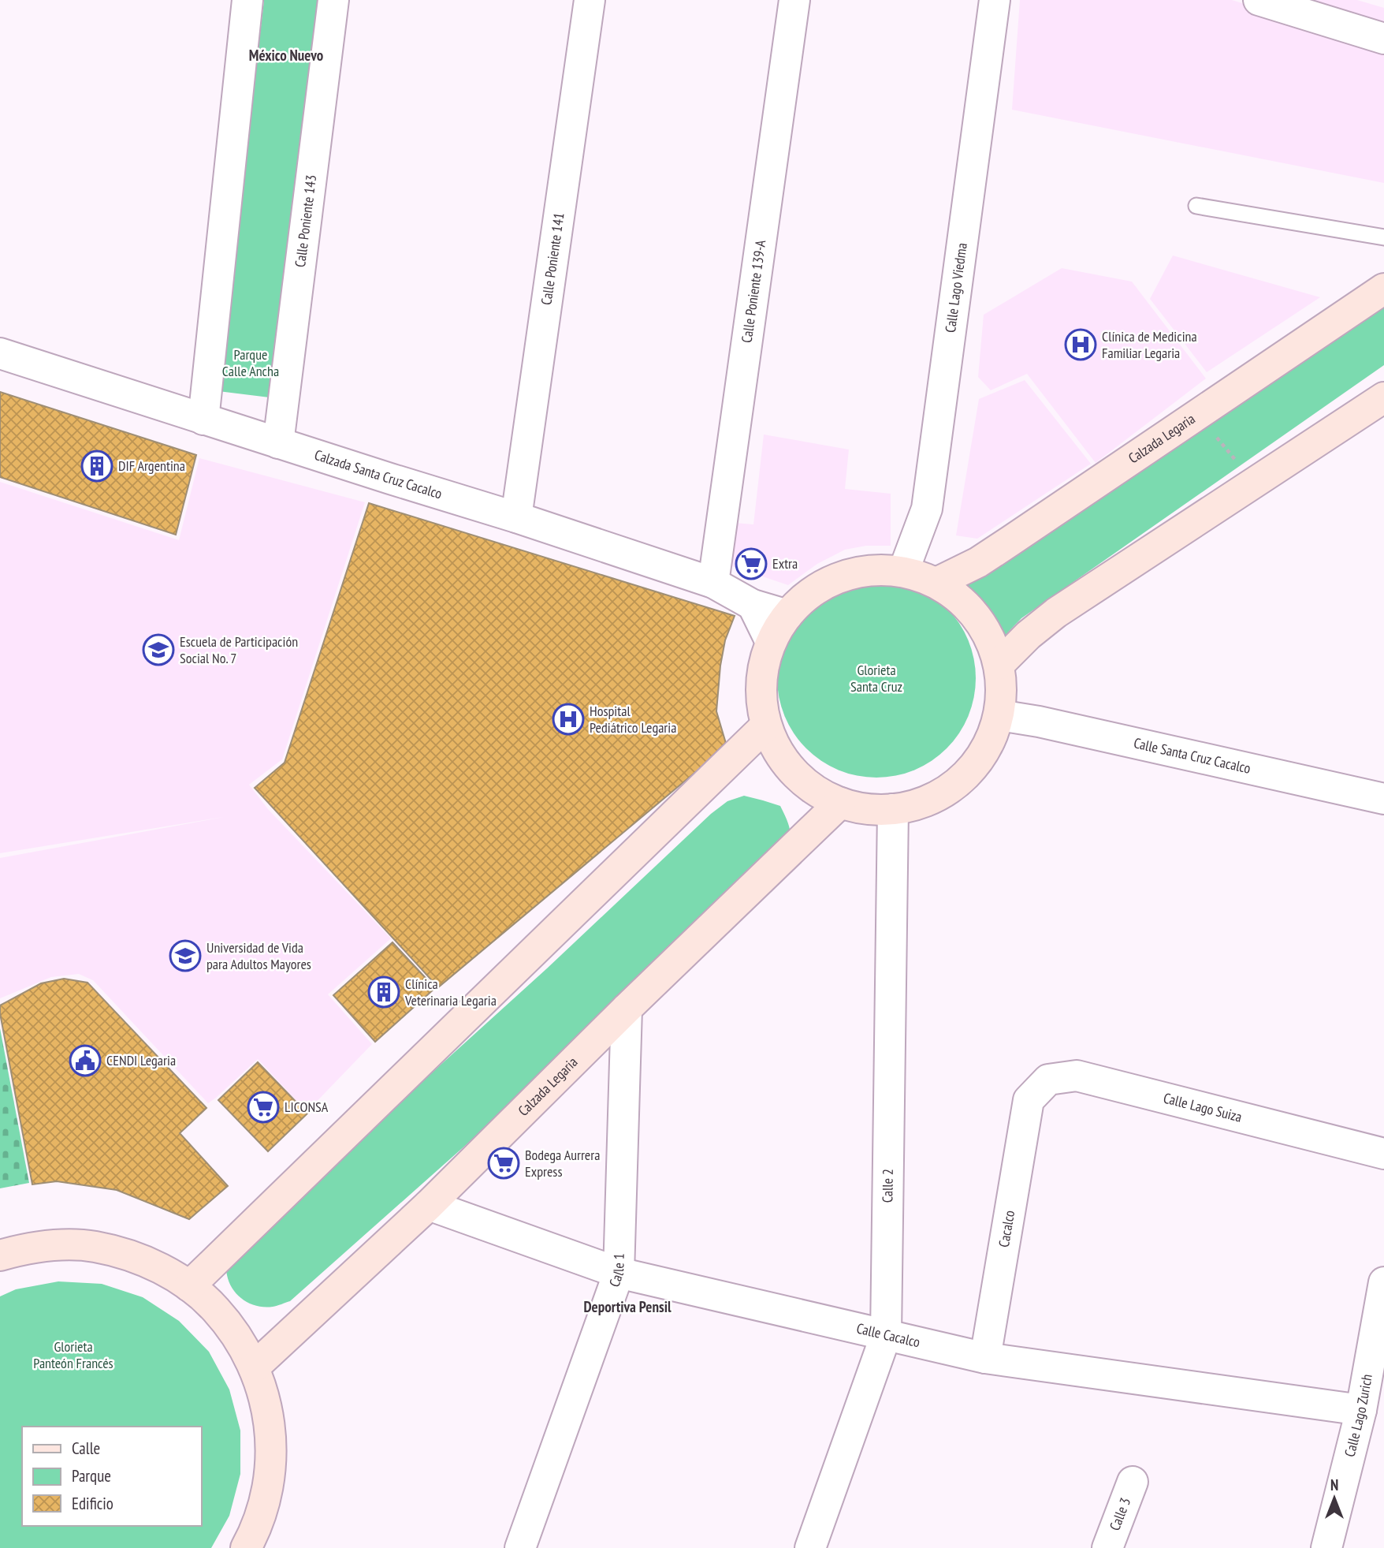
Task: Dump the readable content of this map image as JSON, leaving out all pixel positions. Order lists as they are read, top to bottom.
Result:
{
  "streets": {
    "main road": ["Calzada Legaria"],
    "street": [
      "Calle Poniente 143",
      "Calle Poniente 141",
      "Calle Lago Viedma",
      "Calle Poniente 139-A",
      "Calzada Santa Cruz Cacalco",
      "Calle Santa Cruz Cacalco",
      "Calle Lago Suiza",
      "Calle 2",
      "Cacalco",
      "Calle 1",
      "Calle Cacalco",
      "Calle Lago Zurich",
      "Calle 3"
    ]
  },
  "crossings": [
    ["Calle Poniente 143", "Calzada Santa Cruz Cacalco"],
    ["Calle Poniente 141", "Calzada Santa Cruz Cacalco"],
    ["Calle Poniente 139-A", "Calzada Santa Cruz Cacalco"],
    ["Calzada Legaria", "Calle 1"],
    ["Calzada Legaria", "Calle Cacalco"],
    ["Calle Lago Suiza", "Cacalco"],
    ["Calle 2", "Calle Cacalco"],
    ["Cacalco", "Calle Cacalco"],
    ["Calle 1", "Calle Cacalco"],
    ["Calle Cacalco", "Calle Lago Zurich"]
  ],
  "districts": ["México Nuevo", "Deportiva Pensil"],
  "parks": ["Parque Calle Ancha", "Glorieta Santa Cruz", "Glorieta Panteón Francés"],
  "places": {
    "hospital": ["Clínica de Medicina Familiar Legaria", "Hospital Pediátrico Legaria"],
    "building": ["DIF Argentina", "Clínica Veterinaria Legaria"],
    "supermarket": ["Extra", "LICONSA", "Bodega Aurrera Express"],
    "school or university": ["Escuela de Participación Social No. 7", "Universidad de Vida para Adultos Mayores"],
    "public building": ["CENDI Legaria"]
  },
  "legend": ["Calle", "Parque", "Edificio"],
  "north": "top"
}
